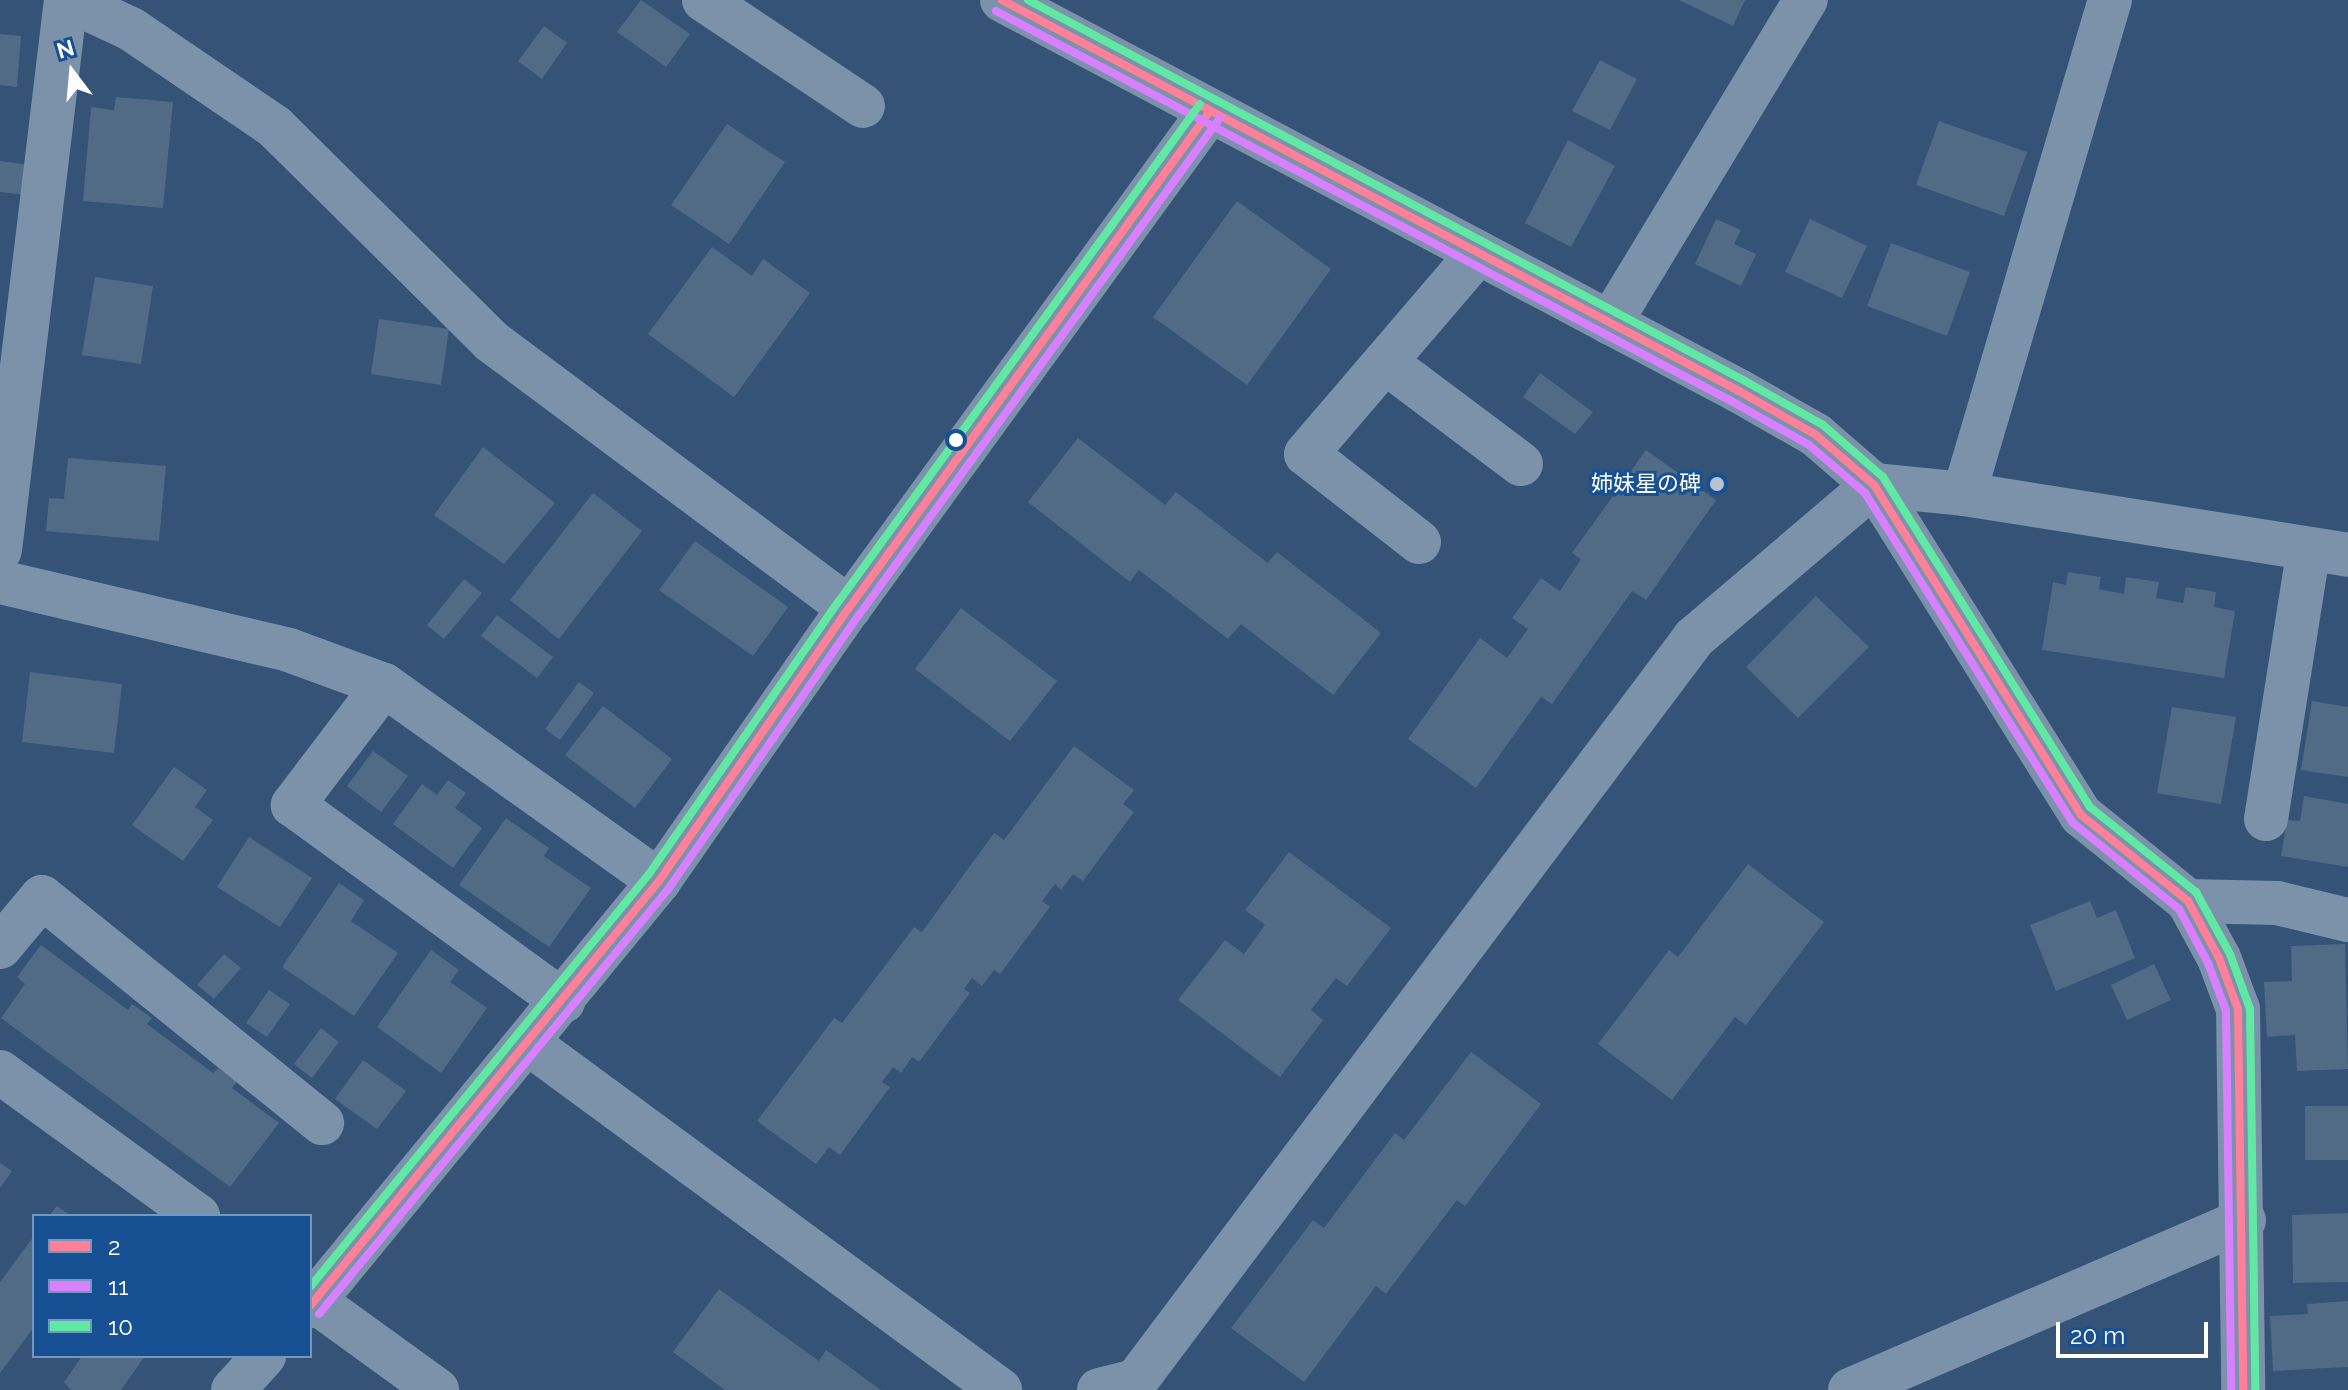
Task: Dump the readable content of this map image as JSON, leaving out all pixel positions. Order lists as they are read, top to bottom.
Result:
{
  "places": ["姉妹星の碑"],
  "lines": ["transit line 2", "transit line 10", "transit line 11"],
  "legend": ["2", "11", "10"],
  "scale_bar": "20 m",
  "north": "top"
}
